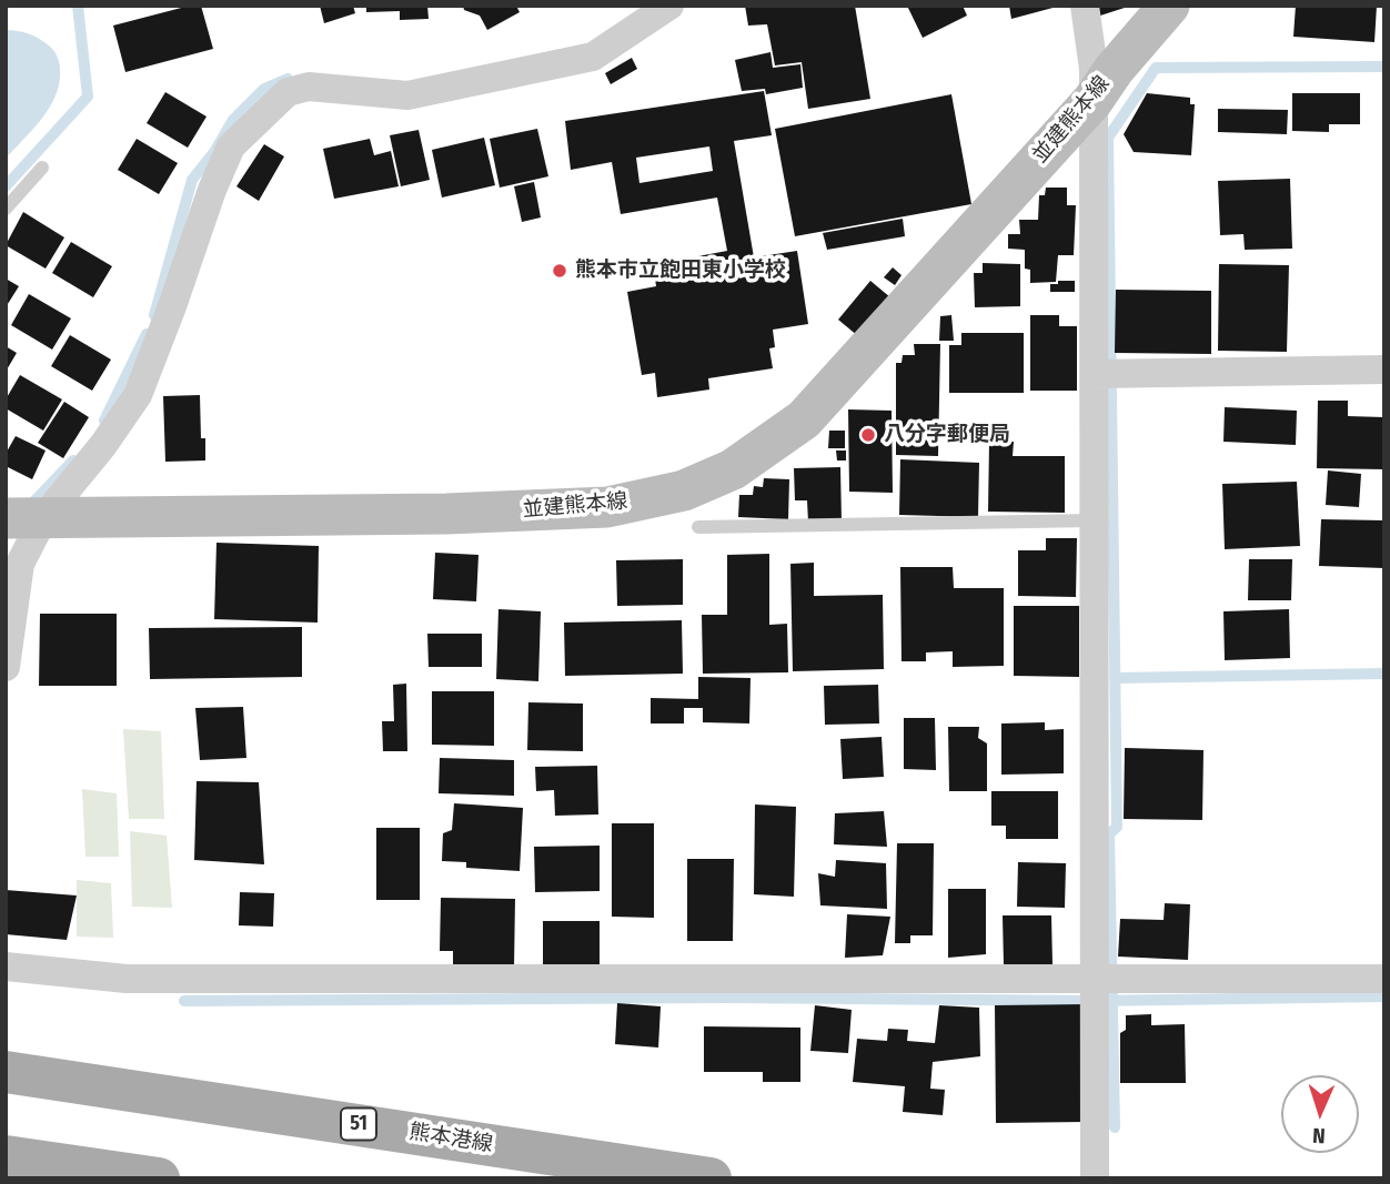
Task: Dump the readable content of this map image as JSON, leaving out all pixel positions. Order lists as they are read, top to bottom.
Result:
{
  "streets": {
    "main road": ["並建熊本線", "51", "熊本港線"]
  },
  "places": ["熊本市立飽田東小学校", "八分字郵便局"],
  "north": "bottom"
}
